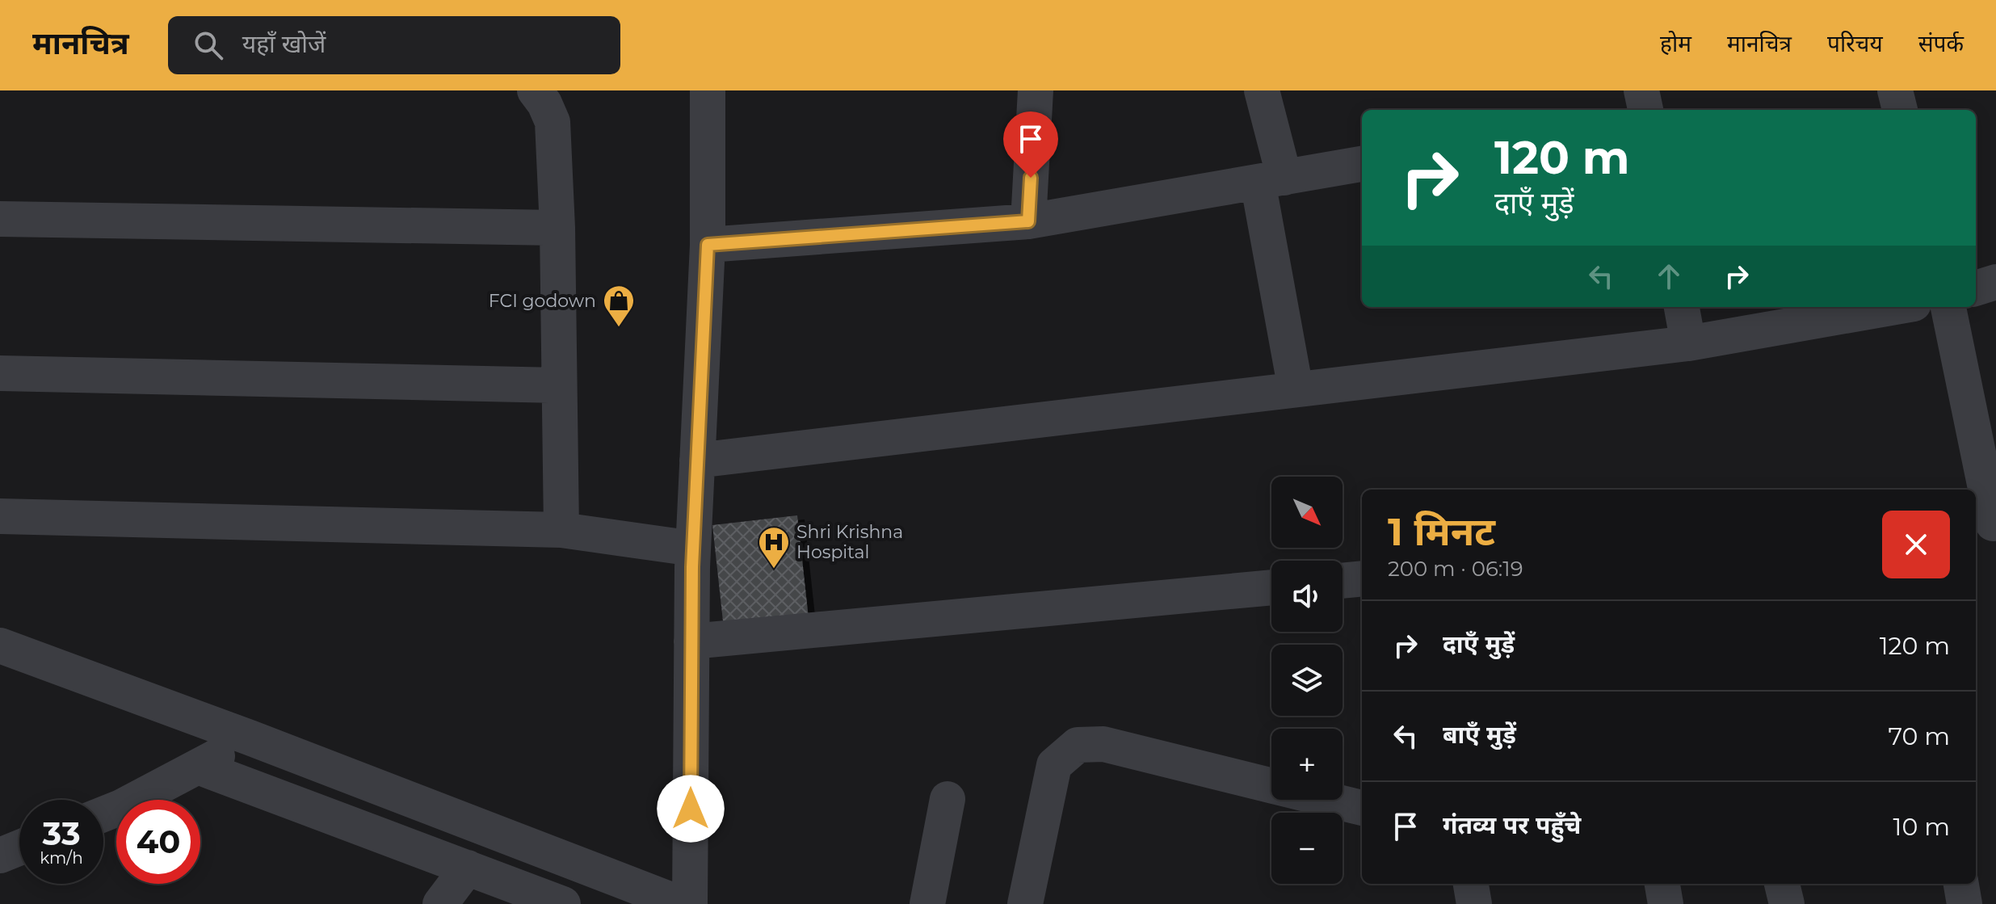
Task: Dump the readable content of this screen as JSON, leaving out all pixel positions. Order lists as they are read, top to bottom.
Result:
{
  "places": {
    "shop": ["FCI godown"],
    "hospital": ["Shri Krishna Hospital"]
  },
  "north": "bottom right",
  "page": {
    "header": "मानचित्र",
    "search": "यहाँ खोजें",
    "nav": [
      "होम",
      "मानचित्र",
      "परिचय",
      "संपर्क"
    ],
    "turn": ["120 m", "दाएँ मुड़ें"],
    "map_buttons": ["+", "−"],
    "heading": ["1 मिनट", "200 m · 06:19"],
    "list": [
      {
        "name": "दाएँ मुड़ें",
        "value": "120 m"
      },
      {
        "name": "बाएँ मुड़ें",
        "value": "70 m"
      },
      {
        "name": "गंतव्य पर पहुँचे",
        "value": "10 m"
      }
    ],
    "speed": "33 km/h",
    "limit": "40"
  }
}
